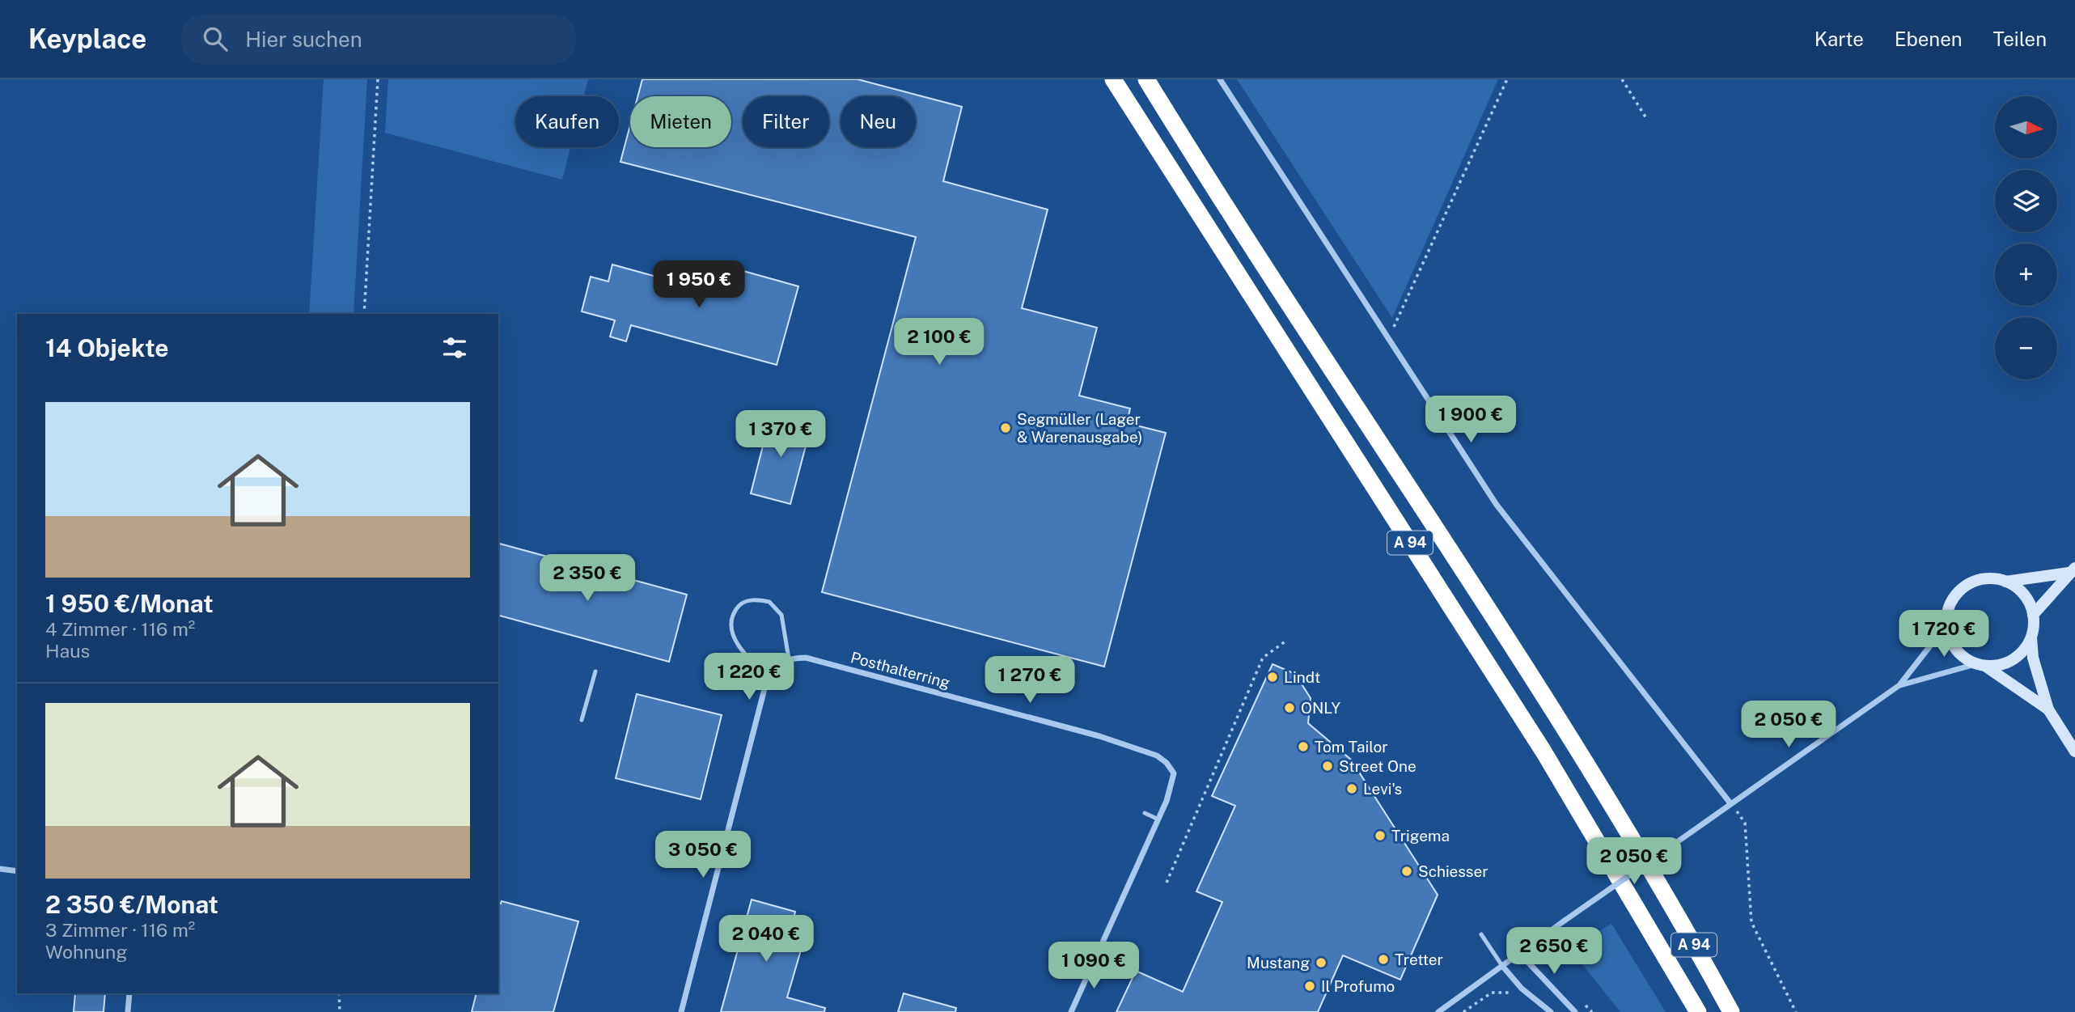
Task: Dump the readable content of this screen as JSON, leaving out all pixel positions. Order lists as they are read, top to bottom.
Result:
{
  "streets": {
    "highway": ["A 94"],
    "street": ["Posthalterring"]
  },
  "places": [
    "Segmüller (Lager & Warenausgabe)",
    "Lindt",
    "ONLY",
    "Tom Tailor",
    "Street One",
    "Levi's",
    "Trigema",
    "Schiesser",
    "Tretter",
    "Mustang",
    "Il Profumo"
  ],
  "north": "right",
  "page": {
    "header": "Keyplace",
    "search": "Hier suchen",
    "nav": ["Karte", "Ebenen", "Teilen"],
    "map_buttons": ["+", "−"],
    "chip": [
      "Kaufen",
      "Mieten",
      "Filter",
      "Neu"
    ],
    "price": [
      "1 950 €",
      "2 100 €",
      "1 900 €",
      "1 370 €",
      "2 350 €",
      "1 720 €",
      "1 220 €",
      "1 270 €",
      "2 050 €",
      "3 050 €",
      "2 050 €",
      "2 040 €",
      "2 650 €",
      "1 090 €"
    ],
    "heading": "14 Objekte",
    "list": [
      {
        "name": "1 950 €/Monat",
        "note": "4 Zimmer · 116 m² · Haus"
      },
      {
        "name": "2 350 €/Monat",
        "note": "3 Zimmer · 116 m² · Wohnung"
      }
    ]
  }
}
